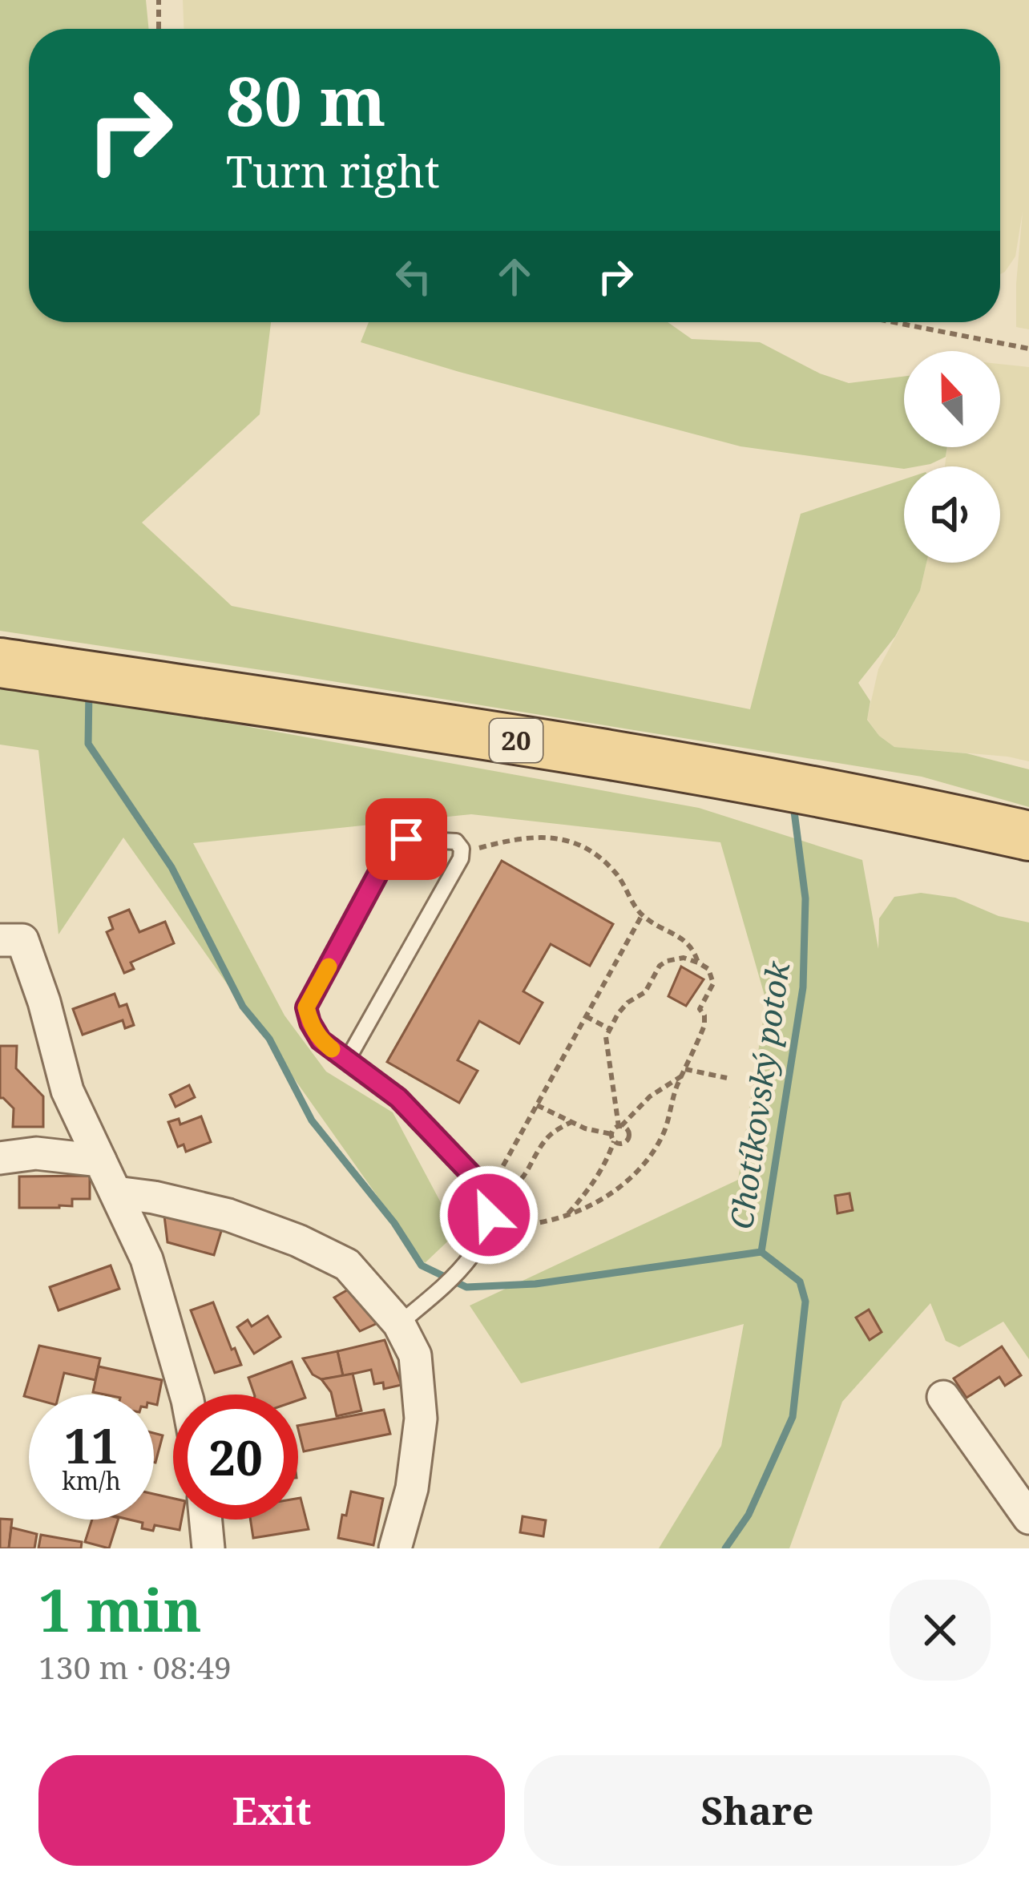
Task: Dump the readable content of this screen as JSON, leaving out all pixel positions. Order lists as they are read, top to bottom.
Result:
{
  "streets": {
    "main road": ["20"]
  },
  "water": ["Chotíkovský potok"],
  "north": "top",
  "page": {
    "turn": ["80 m", "Turn right"],
    "speed": "11 km/h",
    "limit": "20",
    "heading": ["1 min", "130 m · 08:49"],
    "buttons": ["Exit", "Share"]
  }
}
